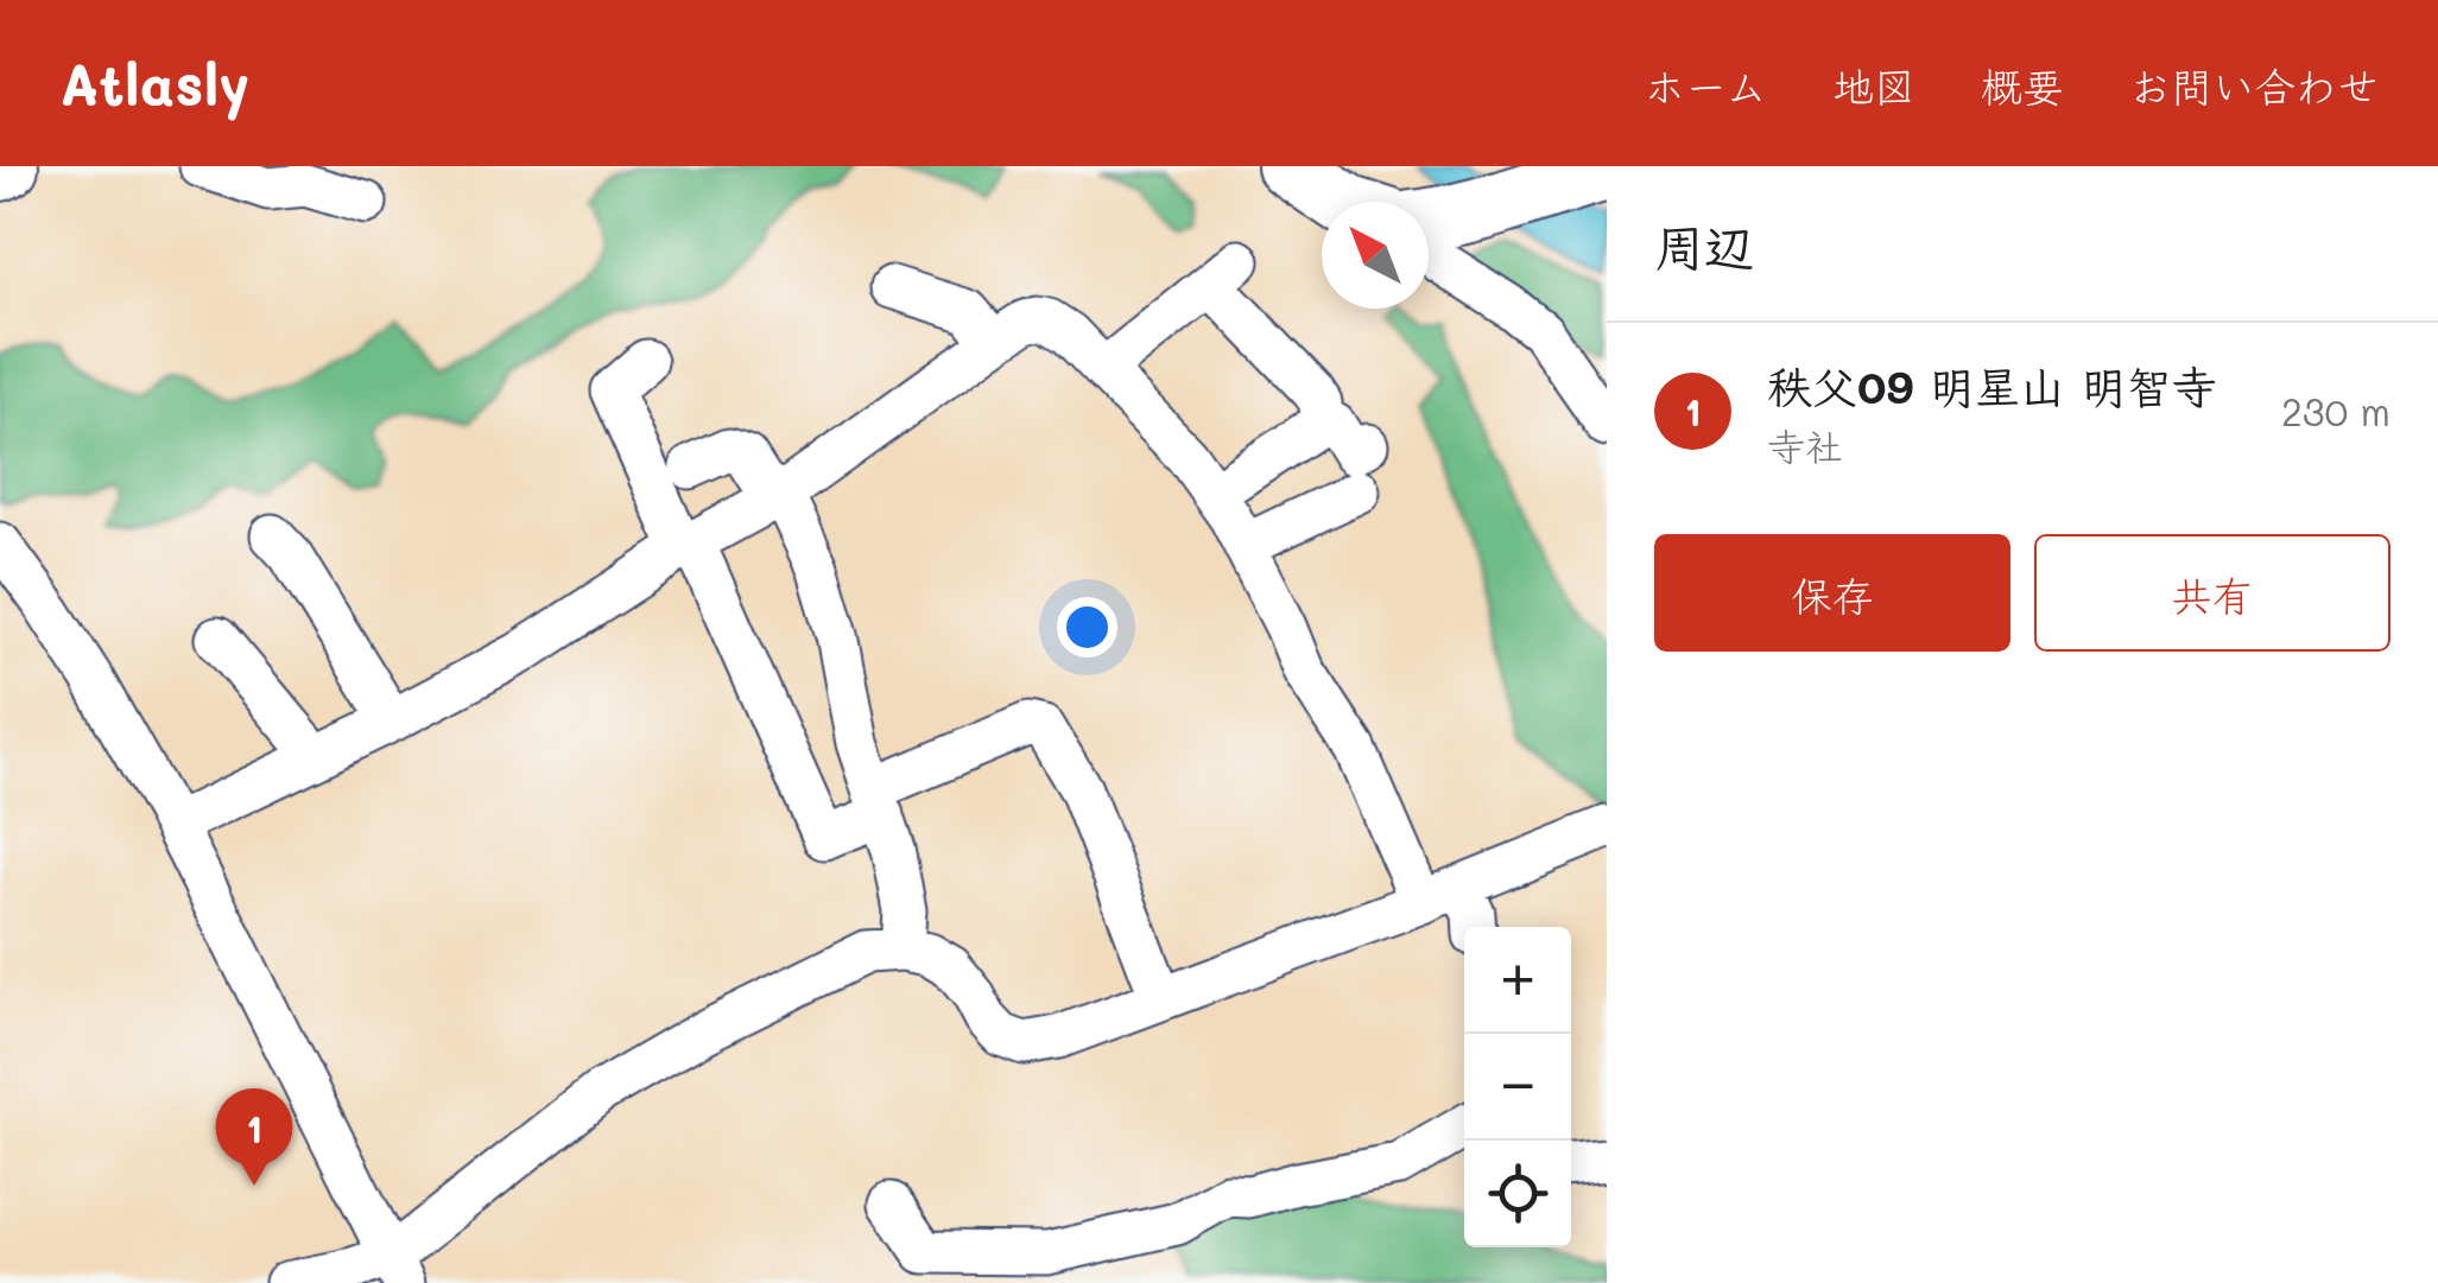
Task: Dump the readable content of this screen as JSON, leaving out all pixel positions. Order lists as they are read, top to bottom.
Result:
{
  "north": "top left",
  "page": {
    "header": "Atlasly",
    "nav": [
      "ホーム",
      "地図",
      "概要",
      "お問い合わせ"
    ],
    "heading": "周辺",
    "list": [
      {
        "mark": "1",
        "name": "秩父09 明星山 明智寺",
        "note": "寺社",
        "value": "230 m"
      }
    ],
    "buttons": ["保存", "共有"],
    "map_buttons": ["+", "−"],
    "pins": "1"
  }
}
